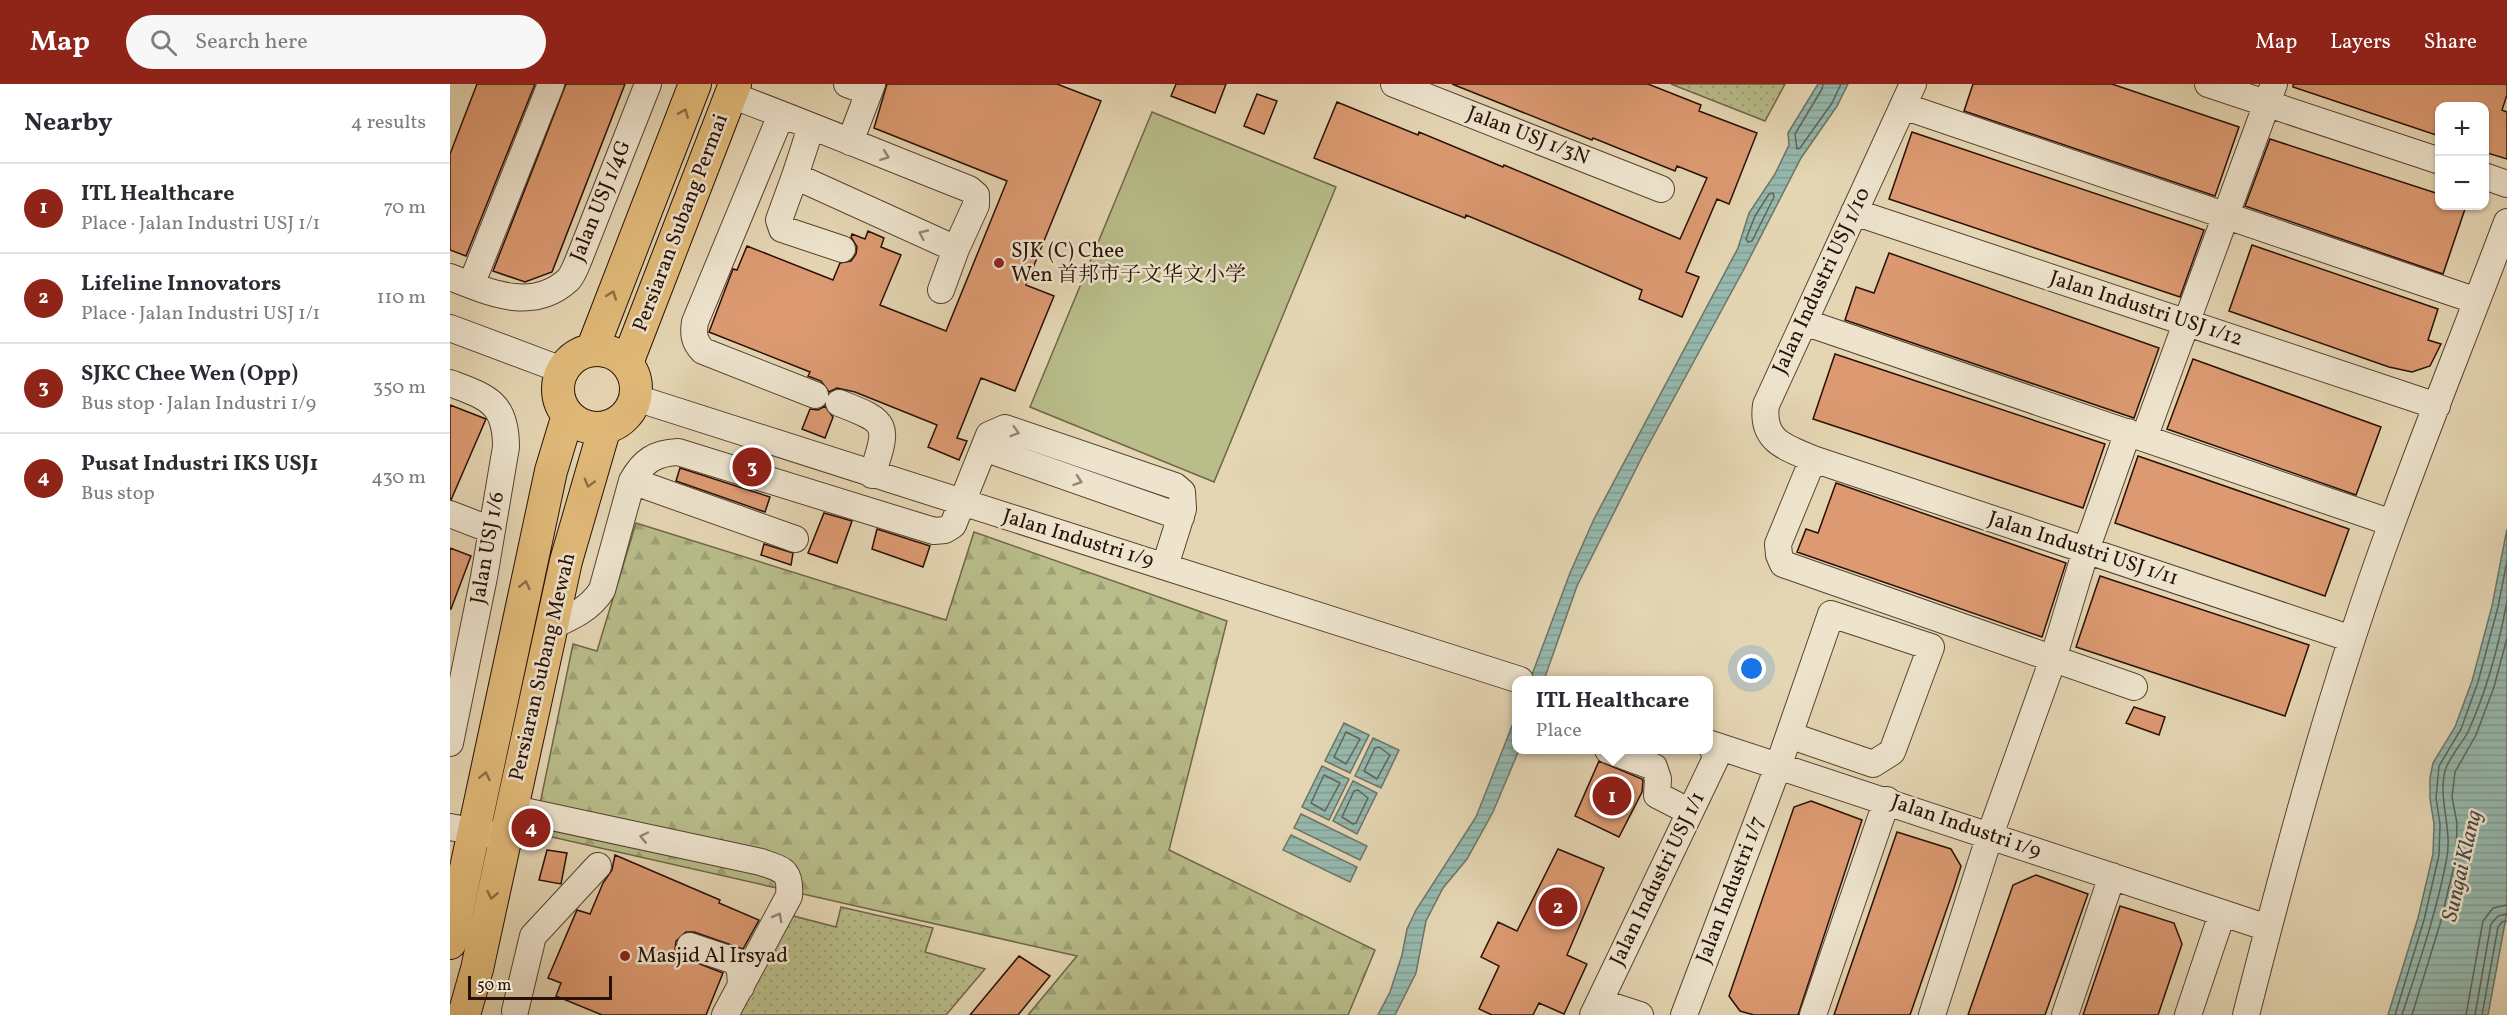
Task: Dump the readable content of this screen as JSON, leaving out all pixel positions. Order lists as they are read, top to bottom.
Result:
{
  "streets": {
    "main road": ["Persiaran Subang Permai", "Persiaran Subang Mewah"],
    "street": [
      "Jalan USJ 1/3N",
      "Jalan USJ 1/4G",
      "Jalan Industri USJ 1/10",
      "Jalan Industri USJ 1/12",
      "Jalan Industri 1/9",
      "Jalan USJ 1/6",
      "Jalan Industri USJ 1/11",
      "Jalan Industri USJ 1/1",
      "Jalan Industri 1/7"
    ]
  },
  "crossings": [
    ["Persiaran Subang Permai", "Jalan Industri 1/9"],
    ["Persiaran Subang Permai", "Persiaran Subang Mewah"],
    ["Jalan Industri USJ 1/10", "Jalan Industri USJ 1/12"],
    ["Jalan Industri USJ 1/10", "Jalan Industri USJ 1/11"],
    ["Jalan Industri 1/9", "Persiaran Subang Mewah"],
    ["Jalan Industri 1/9", "Jalan Industri 1/7"]
  ],
  "water": ["Sungai Klang"],
  "places": ["SJK (C) Chee Wen 首邦市子文华文小学", "Masjid Al Irsyad"],
  "scale_bar": "50 m",
  "page": {
    "header": "Map",
    "search": "Search here",
    "nav": ["Map", "Layers", "Share"],
    "heading": ["Nearby", "4 results"],
    "map_buttons": ["+", "−"],
    "list": [
      {
        "mark": "1",
        "name": "ITL Healthcare",
        "note": "Place · Jalan Industri USJ 1/1",
        "value": "70 m"
      },
      {
        "mark": "2",
        "name": "Lifeline Innovators",
        "note": "Place · Jalan Industri USJ 1/1",
        "value": "110 m"
      },
      {
        "mark": "3",
        "name": "SJKC Chee Wen (Opp)",
        "note": "Bus stop · Jalan Industri 1/9",
        "value": "350 m"
      },
      {
        "mark": "4",
        "name": "Pusat Industri IKS USJ1",
        "note": "Bus stop",
        "value": "430 m"
      }
    ],
    "pins": [
      "3",
      "1",
      "4",
      "2"
    ],
    "popup": ["ITL Healthcare", "Place"],
    "scale": "50 m"
  }
}
